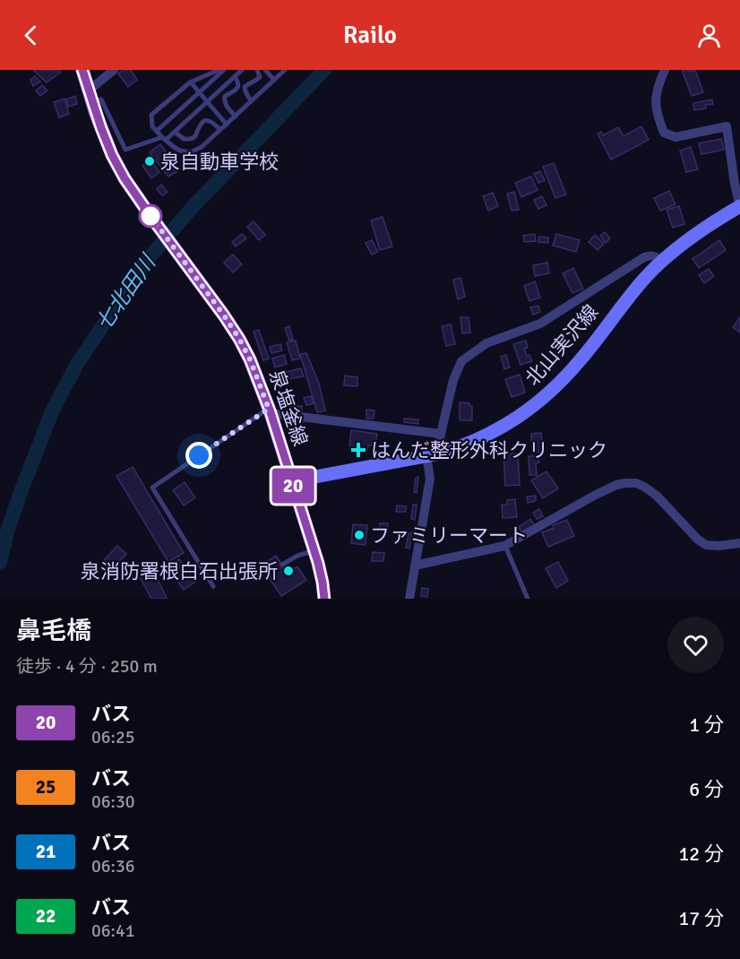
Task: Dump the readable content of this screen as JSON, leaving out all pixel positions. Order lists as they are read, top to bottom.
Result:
{
  "streets": {
    "main road": ["泉塩釜線"],
    "street": ["北山実沢線"]
  },
  "crossings": [
    ["北山実沢線", "泉塩釜線"]
  ],
  "water": ["七北田川"],
  "places": {
    "other": ["泉自動車学校", "ファミリーマート", "泉消防署根白石出張所"],
    "health": ["はんだ整形外科クリニック"]
  },
  "lines": ["bus line 20"],
  "page": {
    "header": "Railo",
    "on_map": "20",
    "heading": ["鼻毛橋", "徒歩 · 4 分 · 250 m"],
    "list": [
      {
        "mark": "20",
        "name": "バス",
        "note": "06:25",
        "value": "1 分"
      },
      {
        "mark": "25",
        "name": "バス",
        "note": "06:30",
        "value": "6 分"
      },
      {
        "mark": "21",
        "name": "バス",
        "note": "06:36",
        "value": "12 分"
      },
      {
        "mark": "22",
        "name": "バス",
        "note": "06:41",
        "value": "17 分"
      }
    ]
  }
}
